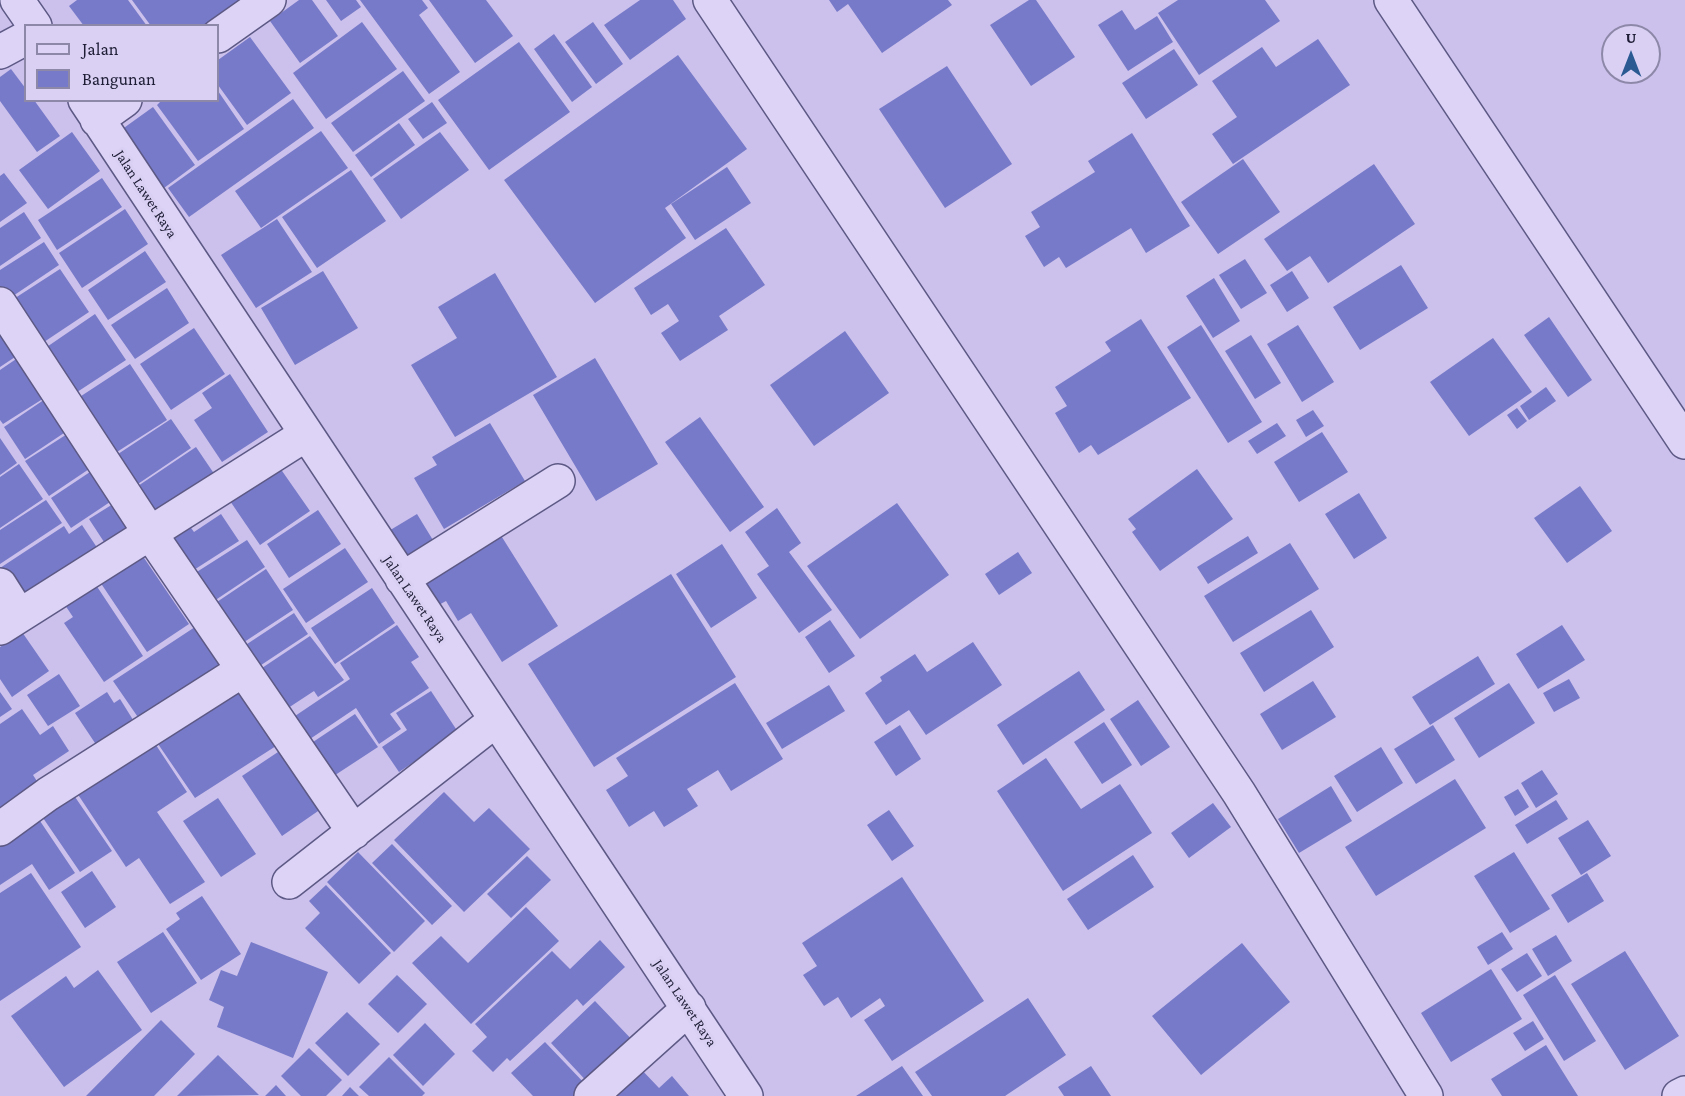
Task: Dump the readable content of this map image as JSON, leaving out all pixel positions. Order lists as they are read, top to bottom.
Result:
{
  "streets": {
    "street": ["Jalan Lawet Raya"]
  },
  "legend": ["Jalan", "Bangunan"],
  "north": "top"
}
